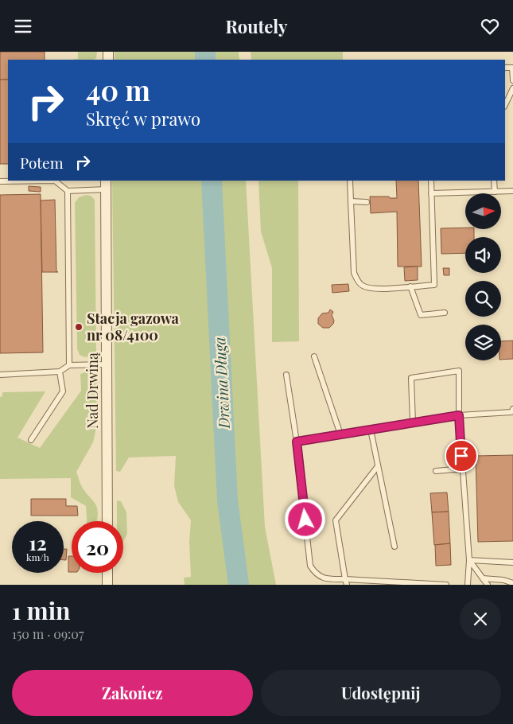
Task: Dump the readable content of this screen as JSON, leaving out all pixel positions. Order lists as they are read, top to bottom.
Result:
{
  "streets": {
    "street": ["Nad Drwiną"]
  },
  "water": ["Drwina Długa"],
  "places": ["Stacja gazowa nr 08/4100"],
  "north": "right",
  "page": {
    "header": "Routely",
    "turn": ["40 m", "Skręć w prawo"],
    "then": "Potem",
    "speed": "12 km/h",
    "limit": "20",
    "heading": ["1 min", "150 m · 09:07"],
    "buttons": ["Zakończ", "Udostępnij"]
  }
}
